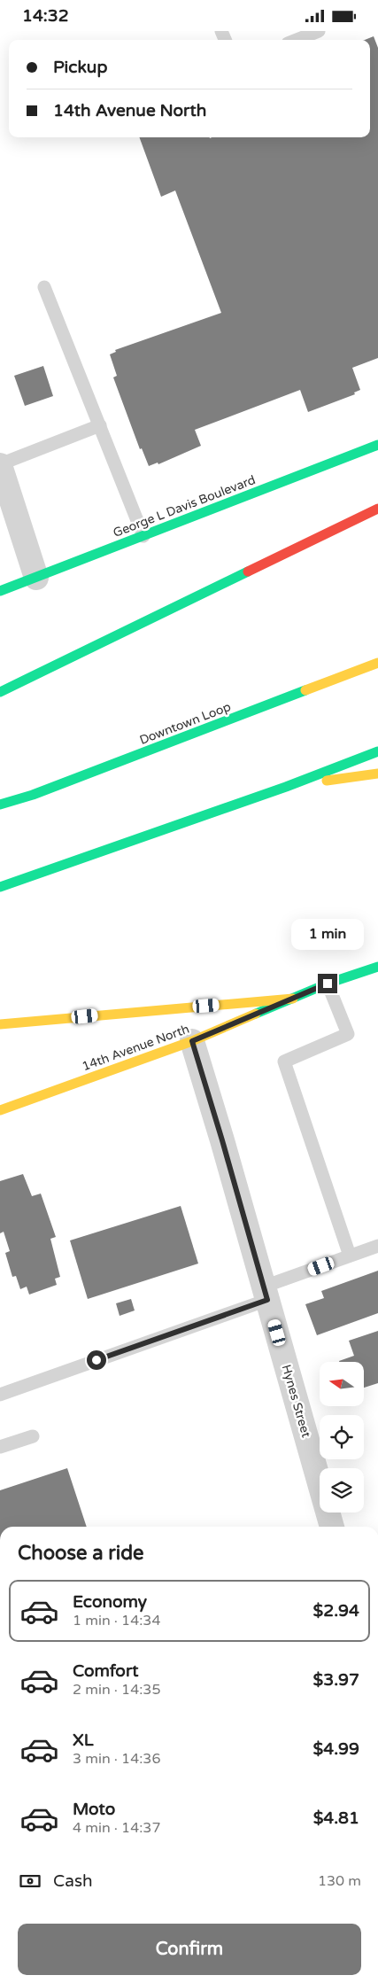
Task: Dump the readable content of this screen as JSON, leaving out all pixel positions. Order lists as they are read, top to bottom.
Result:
{
  "streets": {
    "main road": ["George L Davis Boulevard", "Downtown Loop", "14th Avenue North"],
    "street": ["Hynes Street"]
  },
  "crossings": [
    ["14th Avenue North", "Hynes Street"]
  ],
  "north": "left",
  "page": {
    "status": "14:32",
    "banner": ["Pickup", "14th Avenue North"],
    "bubble": "1 min",
    "heading": "Choose a ride",
    "list": [
      {
        "name": "Economy",
        "note": "1 min · 14:34",
        "value": "$2.94"
      },
      {
        "name": "Comfort",
        "note": "2 min · 14:35",
        "value": "$3.97"
      },
      {
        "name": "XL",
        "note": "3 min · 14:36",
        "value": "$4.99"
      },
      {
        "name": "Moto",
        "note": "4 min · 14:37",
        "value": "$4.81"
      }
    ],
    "pay": ["Cash", "130 m"],
    "buttons": "Confirm"
  }
}
